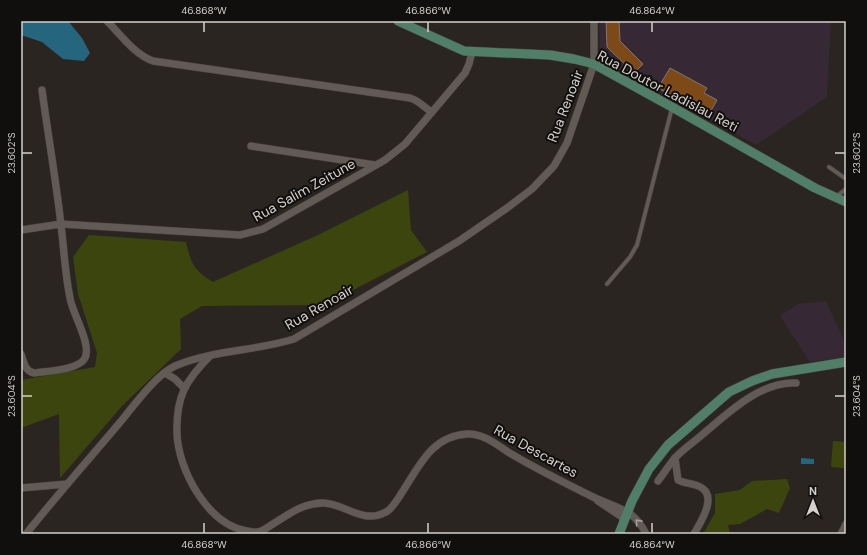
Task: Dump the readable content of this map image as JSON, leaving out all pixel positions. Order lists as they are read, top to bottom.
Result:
{
  "streets": {
    "street": [
      "Rua Doutor Ladislau Reti",
      "Rua Renoair",
      "Rua Salim Zeitune",
      "Rua Descartes"
    ]
  },
  "crossings": [
    ["Rua Doutor Ladislau Reti", "Rua Renoair"],
    ["Rua Doutor Ladislau Reti", "Rua Salim Zeitune"],
    ["Rua Renoair", "Rua Descartes"]
  ],
  "north": "top",
  "coordinates": [
    "46.868°W",
    "46.866°W",
    "46.864°W",
    "23.602°S",
    "23.604°S"
  ]
}
